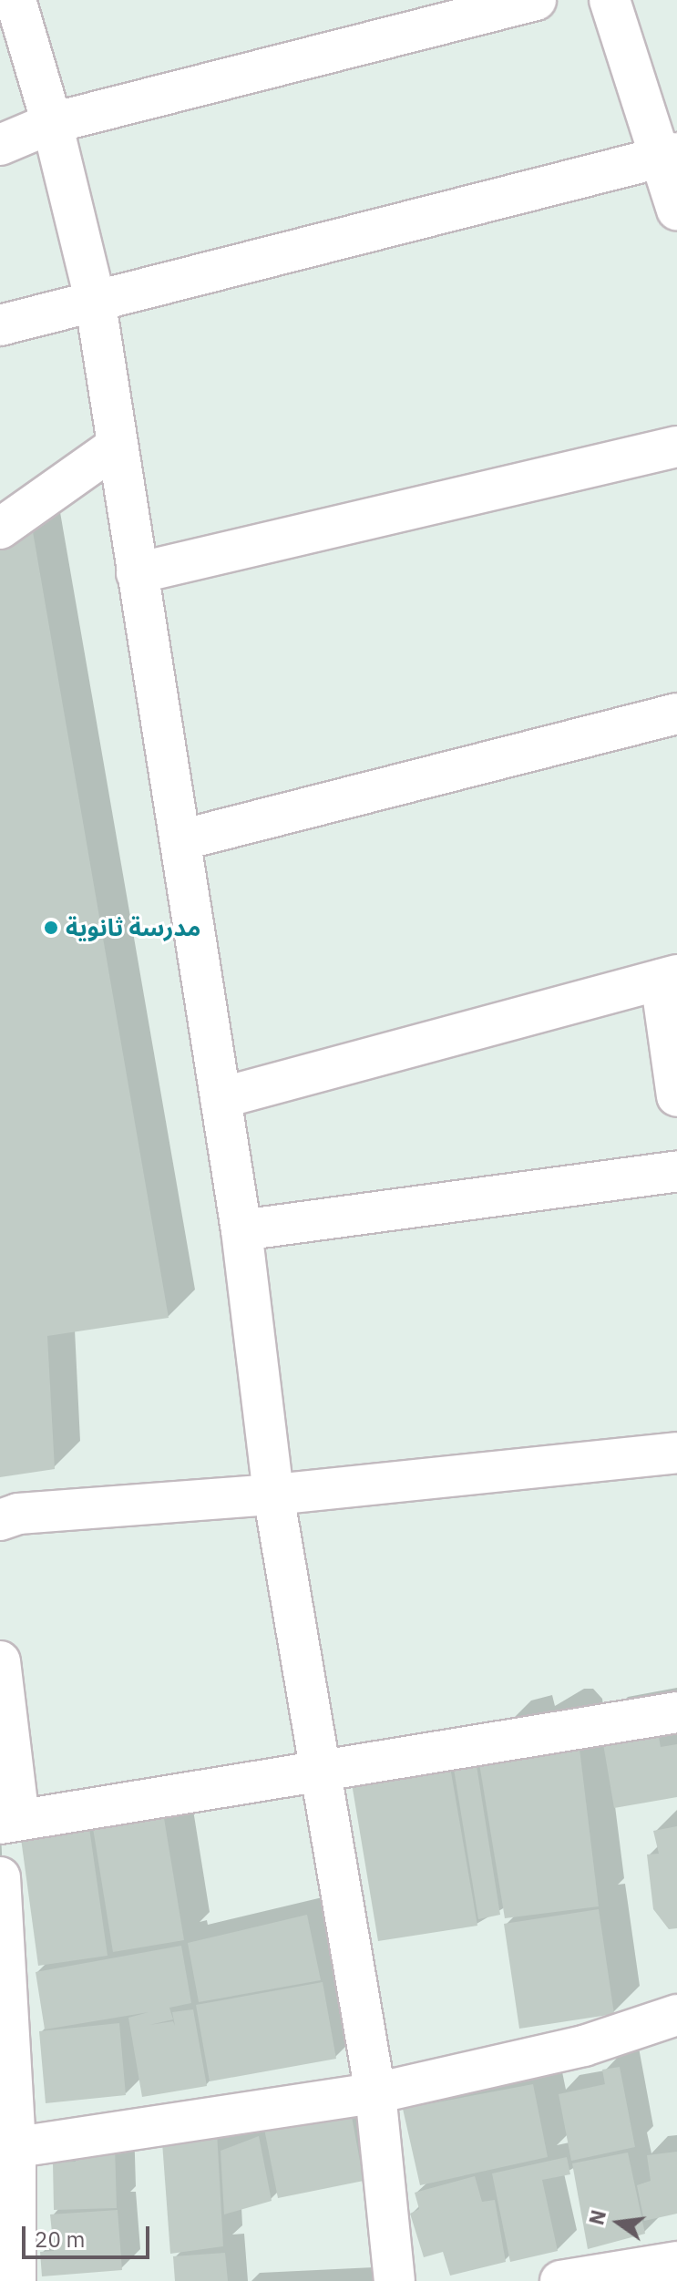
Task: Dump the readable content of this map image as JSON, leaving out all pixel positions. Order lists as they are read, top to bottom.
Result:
{
  "places": ["مدرسة ثانوية"],
  "scale_bar": "20 m",
  "north": "left"
}
